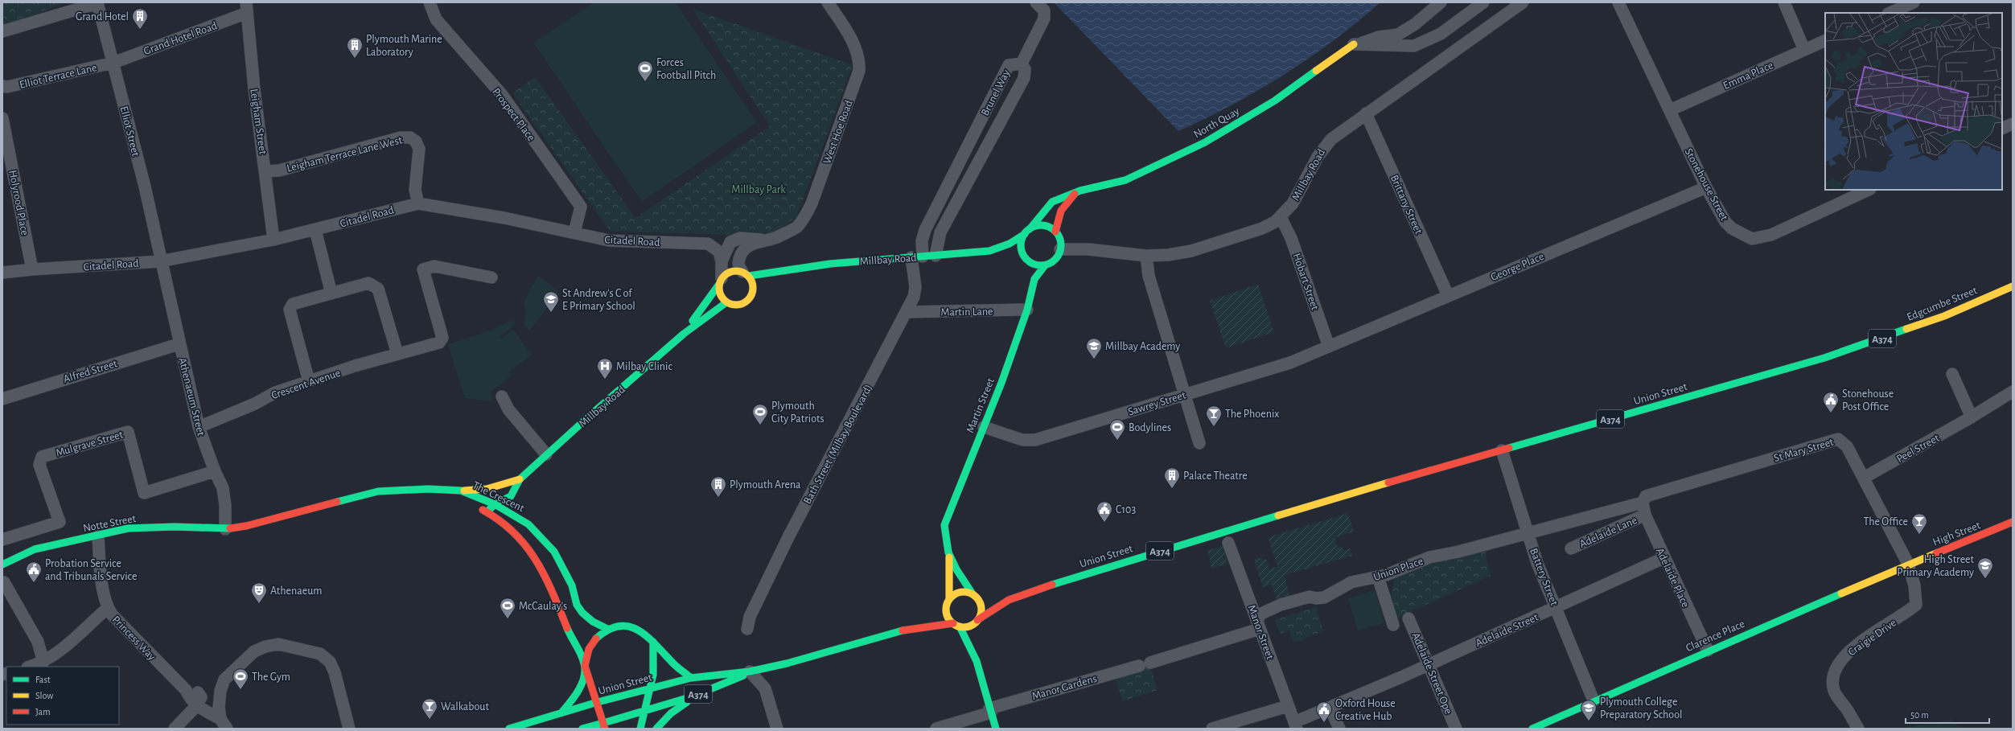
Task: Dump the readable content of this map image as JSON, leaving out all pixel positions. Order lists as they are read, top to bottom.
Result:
{
  "streets": {
    "main road": [
      "North Quay",
      "Millbay Road",
      "Edgcumbe Street",
      "A374",
      "Union Street",
      "Martin Street",
      "The Crescent",
      "Notte Street",
      "High Street",
      "Clarence Place"
    ],
    "street": [
      "Grand Hotel Road",
      "Emma Place",
      "Elliot Terrace Lane",
      "Brunel Way",
      "Prospect Place",
      "Leigham Street",
      "Elliot Street",
      "West Hoe Road",
      "Leigham Terrace Lane West",
      "Stonehouse Street",
      "Holyrood Place",
      "Brittany Street",
      "Citadel Road",
      "George Place",
      "Hobart Street",
      "Martin Lane",
      "Alfred Street",
      "Crescent Avenue",
      "Athenaeum Street",
      "Sawrey Street",
      "Mulgrave Street",
      "Bath Street (Milbay Boulevard)",
      "Peel Street",
      "St Mary Street",
      "Adelaide Lane",
      "Union Place",
      "Battery Street",
      "Adelaide Place",
      "Adelaide Street",
      "Manor Street",
      "Craigie Drive",
      "Princess Way",
      "Adelaide Street Ope",
      "Manor Gardens"
    ]
  },
  "crossings": [
    ["Grand Hotel Road", "Elliot Terrace Lane"],
    ["Grand Hotel Road", "Leigham Street"],
    ["Grand Hotel Road", "Elliot Street"],
    ["Emma Place", "Stonehouse Street"],
    ["Elliot Terrace Lane", "Elliot Street"],
    ["Brunel Way", "Millbay Road"],
    ["Brunel Way", "Bath Street (Milbay Boulevard)"],
    ["Prospect Place", "Citadel Road"],
    ["Leigham Street", "Leigham Terrace Lane West"],
    ["Leigham Street", "Citadel Road"],
    ["North Quay", "Millbay Road"],
    ["North Quay", "Martin Street"],
    ["Elliot Street", "Citadel Road"],
    ["Elliot Street", "Athenaeum Street"],
    ["West Hoe Road", "Millbay Road"],
    ["West Hoe Road", "Citadel Road"],
    ["Leigham Terrace Lane West", "Citadel Road"],
    ["Millbay Road", "Brittany Street"],
    ["Millbay Road", "Hobart Street"],
    ["Millbay Road", "Martin Street"],
    ["Millbay Road", "Bath Street (Milbay Boulevard)"],
    ["Millbay Road", "The Crescent"],
    ["Stonehouse Street", "George Place"],
    ["Holyrood Place", "Citadel Road"],
    ["Brittany Street", "George Place"],
    ["Citadel Road", "Athenaeum Street"],
    ["George Place", "Hobart Street"],
    ["George Place", "Sawrey Street"],
    ["Hobart Street", "Sawrey Street"],
    ["Edgcumbe Street", "Union Street"],
    ["Martin Lane", "Martin Street"],
    ["Martin Lane", "Bath Street (Milbay Boulevard)"],
    ["A374", "Union Street"],
    ["A374", "The Crescent"],
    ["Alfred Street", "Athenaeum Street"],
    ["Crescent Avenue", "Athenaeum Street"],
    ["Union Street", "Martin Street"],
    ["Union Street", "The Crescent"],
    ["Union Street", "Battery Street"],
    ["Athenaeum Street", "Mulgrave Street"],
    ["Athenaeum Street", "Notte Street"],
    ["Sawrey Street", "Martin Street"],
    ["Peel Street", "St Mary Street"],
    ["St Mary Street", "High Street"],
    ["St Mary Street", "Adelaide Place"],
    ["St Mary Street", "Clarence Place"],
    ["St Mary Street", "Craigie Drive"],
    ["The Crescent", "Notte Street"],
    ["Notte Street", "Princess Way"],
    ["Adelaide Lane", "Adelaide Place"],
    ["High Street", "Clarence Place"],
    ["High Street", "Craigie Drive"],
    ["Union Place", "Battery Street"],
    ["Union Place", "Manor Street"],
    ["Battery Street", "Adelaide Street"],
    ["Battery Street", "Clarence Place"],
    ["Adelaide Place", "Adelaide Street"],
    ["Adelaide Place", "Clarence Place"],
    ["Adelaide Street", "Manor Street"],
    ["Adelaide Street", "Adelaide Street Ope"],
    ["Clarence Place", "Craigie Drive"]
  ],
  "parks": ["Millbay Park"],
  "places": {
    "building": [
      "Grand Hotel",
      "Plymouth Marine Laboratory",
      "Palace Theatre",
      "Plymouth Arena"
    ],
    "sports": [
      "Forces Football Pitch",
      "Plymouth City Patriots",
      "Bodylines",
      "McCaulay's",
      "The Gym"
    ],
    "school or university": [
      "St Andrew's C of E Primary School",
      "Millbay Academy",
      "High Street Primary Academy",
      "Plymouth College Preparatory School"
    ],
    "hospital": ["Milbay Clinic"],
    "public building": [
      "Stonehouse Post Office",
      "C103",
      "Probation Service and Tribunals Service",
      "Oxford House Creative Hub"
    ],
    "bar": ["The Phoenix", "The Office", "Walkabout"],
    "theatre": ["Athenaeum"]
  },
  "legend": ["Fast", "Slow", "Jam"],
  "scale_bar": "50 m"
}
